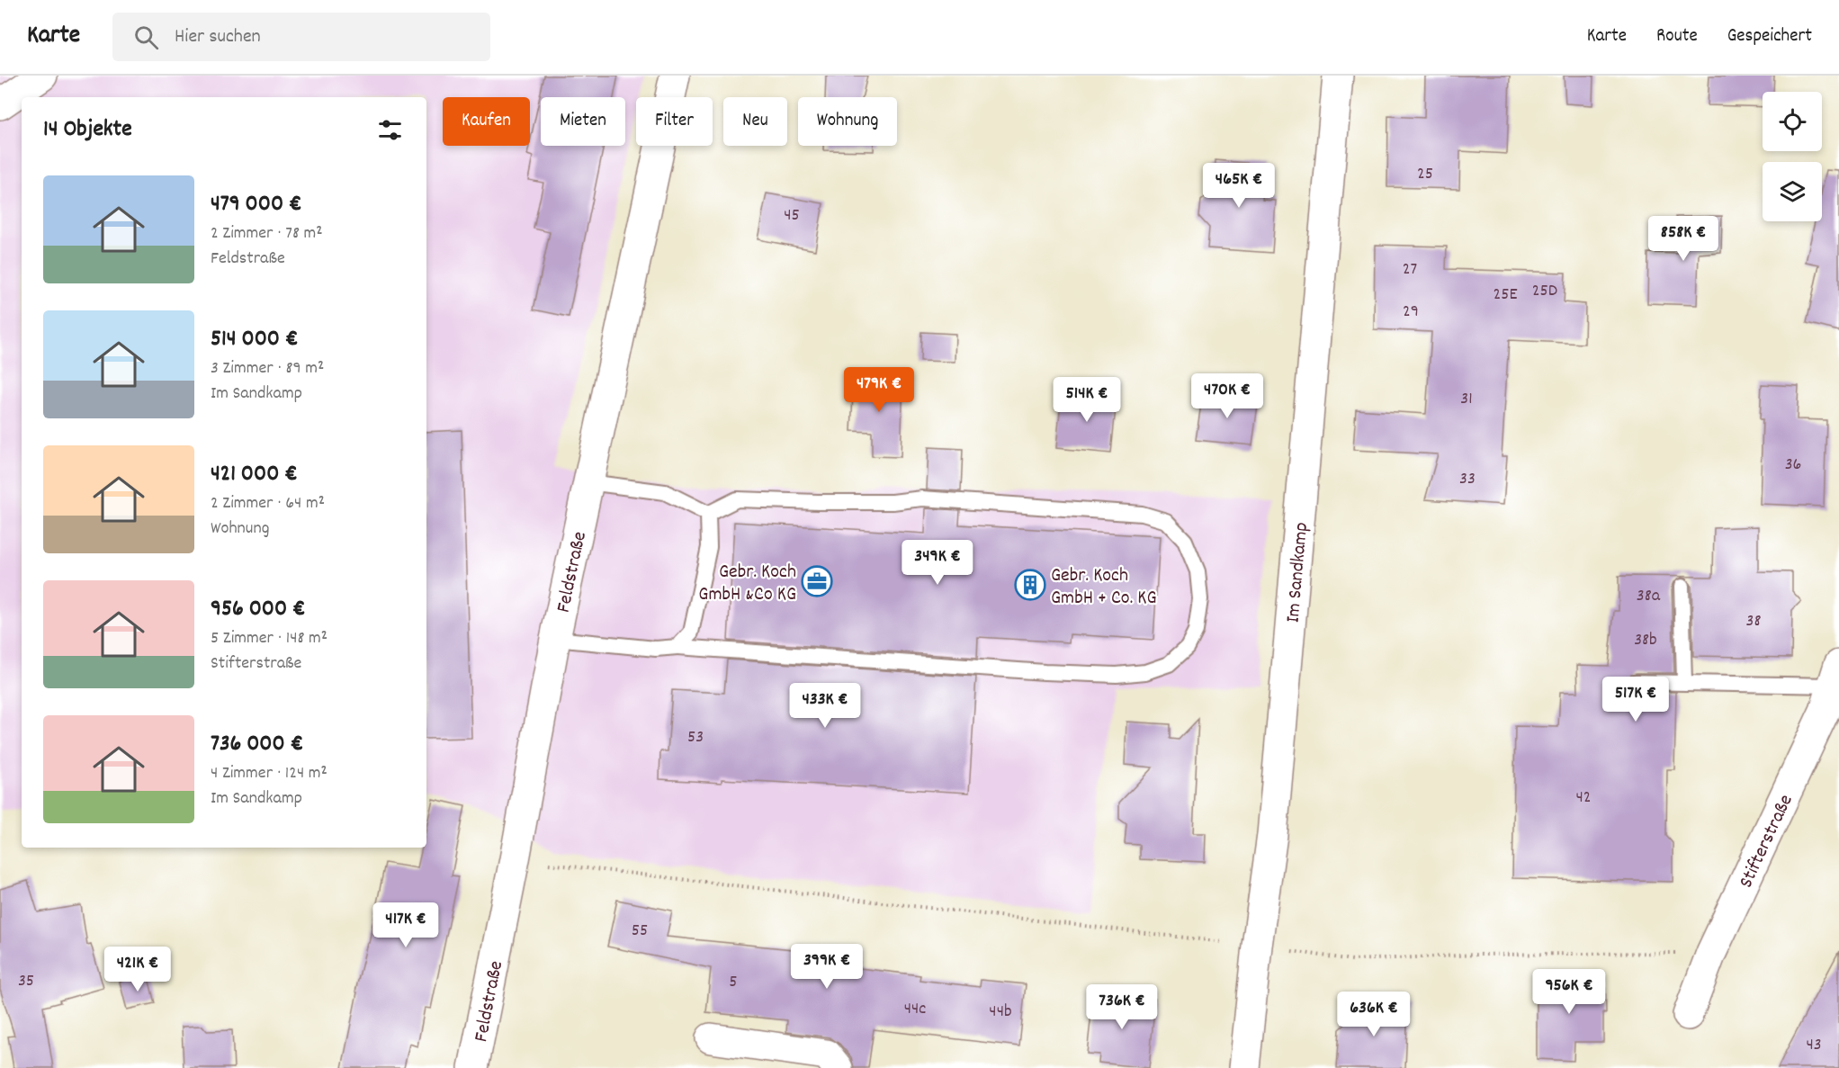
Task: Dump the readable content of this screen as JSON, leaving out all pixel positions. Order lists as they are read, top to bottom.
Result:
{
  "streets": {
    "street": ["Feldstraße", "Im Sandkamp", "Stifterstraße"]
  },
  "places": {
    "office": ["Gebr. Koch GmbH &Co KG"],
    "building": ["Gebr. Koch GmbH + Co. KG"]
  },
  "house_numbers": [
    "25",
    "45",
    "27",
    "25D",
    "25E",
    "29",
    "31",
    "36",
    "33",
    "38a",
    "38",
    "38b",
    "53",
    "42",
    "55",
    "35",
    "5",
    "44c",
    "44b",
    "43"
  ],
  "page": {
    "header": "Karte",
    "search": "Hier suchen",
    "nav": ["Karte", "Route", "Gespeichert"],
    "chip": [
      "Kaufen",
      "Mieten",
      "Filter",
      "Neu",
      "Wohnung"
    ],
    "heading": "14 Objekte",
    "list": [
      {
        "name": "479 000 €",
        "note": "2 Zimmer · 78 m² · Feldstraße"
      },
      {
        "name": "514 000 €",
        "note": "3 Zimmer · 89 m² · Im Sandkamp"
      },
      {
        "name": "421 000 €",
        "note": "2 Zimmer · 64 m² · Wohnung"
      },
      {
        "name": "956 000 €",
        "note": "5 Zimmer · 148 m² · Stifterstraße"
      },
      {
        "name": "736 000 €",
        "note": "4 Zimmer · 124 m² · Im Sandkamp"
      }
    ],
    "price": [
      "465K €",
      "858K €",
      "479K €",
      "470K €",
      "514K €",
      "349K €",
      "517K €",
      "433K €",
      "417K €",
      "399K €",
      "421K €",
      "956K €",
      "736K €",
      "636K €"
    ]
  }
}
